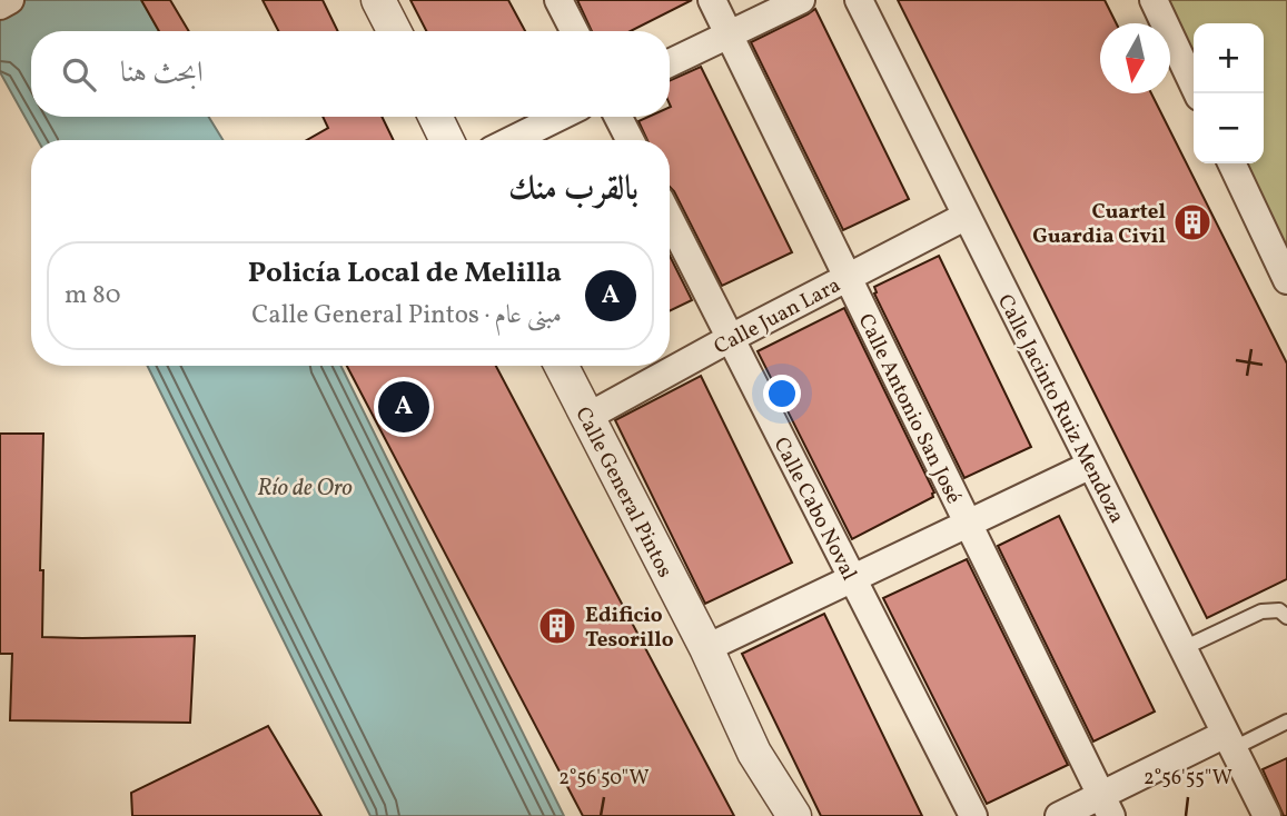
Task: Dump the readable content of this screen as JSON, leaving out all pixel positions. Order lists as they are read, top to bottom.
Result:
{
  "streets": {
    "street": [
      "Calle Juan Lara",
      "Calle Antonio San José",
      "Calle Jacinto Ruiz Mendoza",
      "Calle General Pintos",
      "Calle Cabo Noval"
    ]
  },
  "crossings": [
    ["Calle Juan Lara", "Calle Antonio San José"],
    ["Calle Juan Lara", "Calle Jacinto Ruiz Mendoza"],
    ["Calle Juan Lara", "Calle General Pintos"],
    ["Calle Juan Lara", "Calle Cabo Noval"]
  ],
  "water": ["Río de Oro"],
  "places": {
    "building": ["Cuartel Guardia Civil", "Edificio Tesorillo"]
  },
  "north": "bottom",
  "page": {
    "map_buttons": ["+", "−"],
    "search": "ابحث هنا",
    "heading": "بالقرب منك",
    "list": [
      {
        "mark": "A",
        "name": "Policía Local de Melilla",
        "note": "مبنى عام · Calle General Pintos",
        "value": "80 m"
      }
    ],
    "pins": "A"
  },
  "coordinates": ["2°56'50\"W", "2°56'55\"W"]
}
